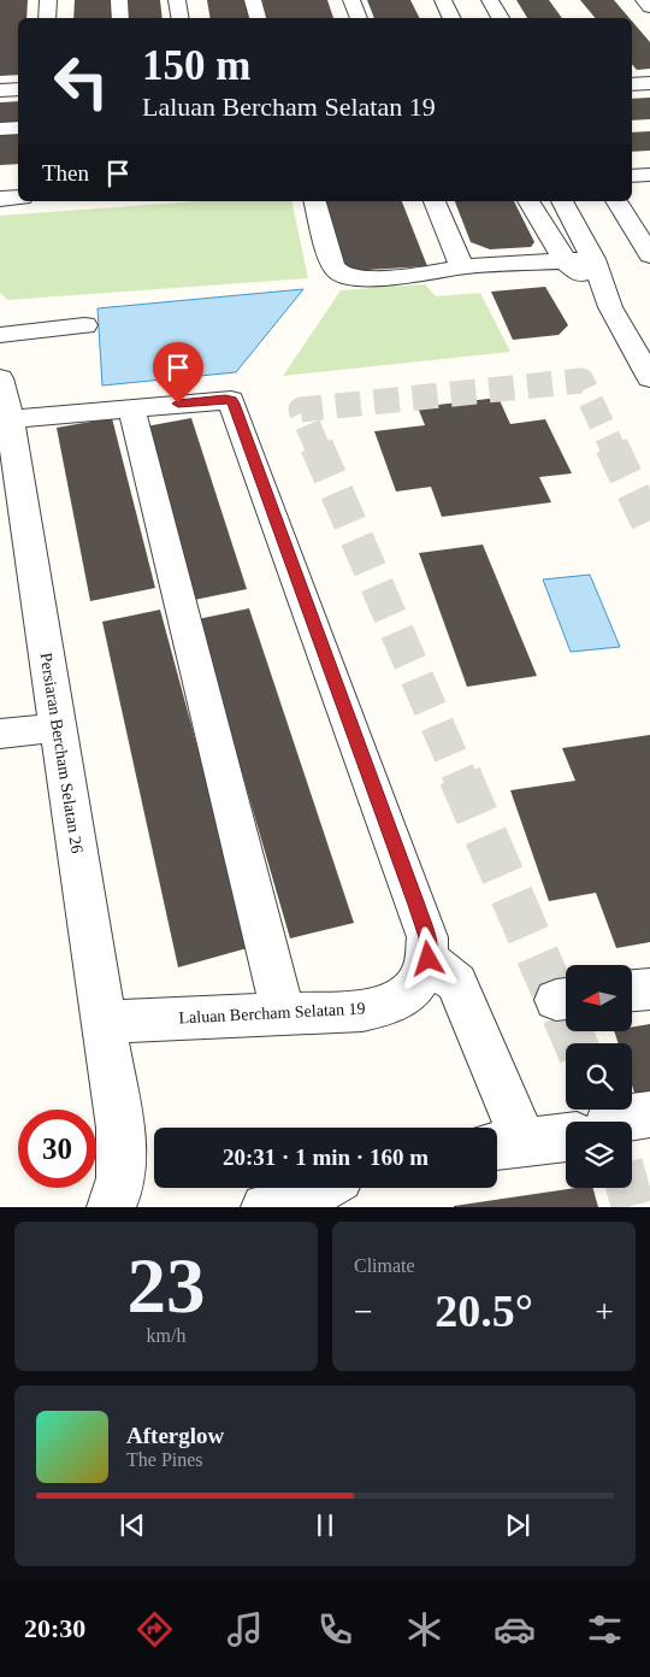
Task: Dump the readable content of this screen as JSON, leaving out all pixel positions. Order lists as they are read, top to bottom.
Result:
{
  "streets": {
    "street": ["Persiaran Bercham Selatan 26", "Laluan Bercham Selatan 19"]
  },
  "crossings": [
    ["Persiaran Bercham Selatan 26", "Laluan Bercham Selatan 19"]
  ],
  "north": "left",
  "page": {
    "turn": ["150 m", "Laluan Bercham Selatan 19"],
    "then": "Then",
    "limit": "30",
    "trip": "20:31 · 1 min · 160 m",
    "tile": [
      ["23", "km/h"],
      "Climate"
    ],
    "heat": ["−", "20.5°", "+"],
    "song": ["Afterglow", "The Pines"],
    "tabs": "20:30"
  }
}
